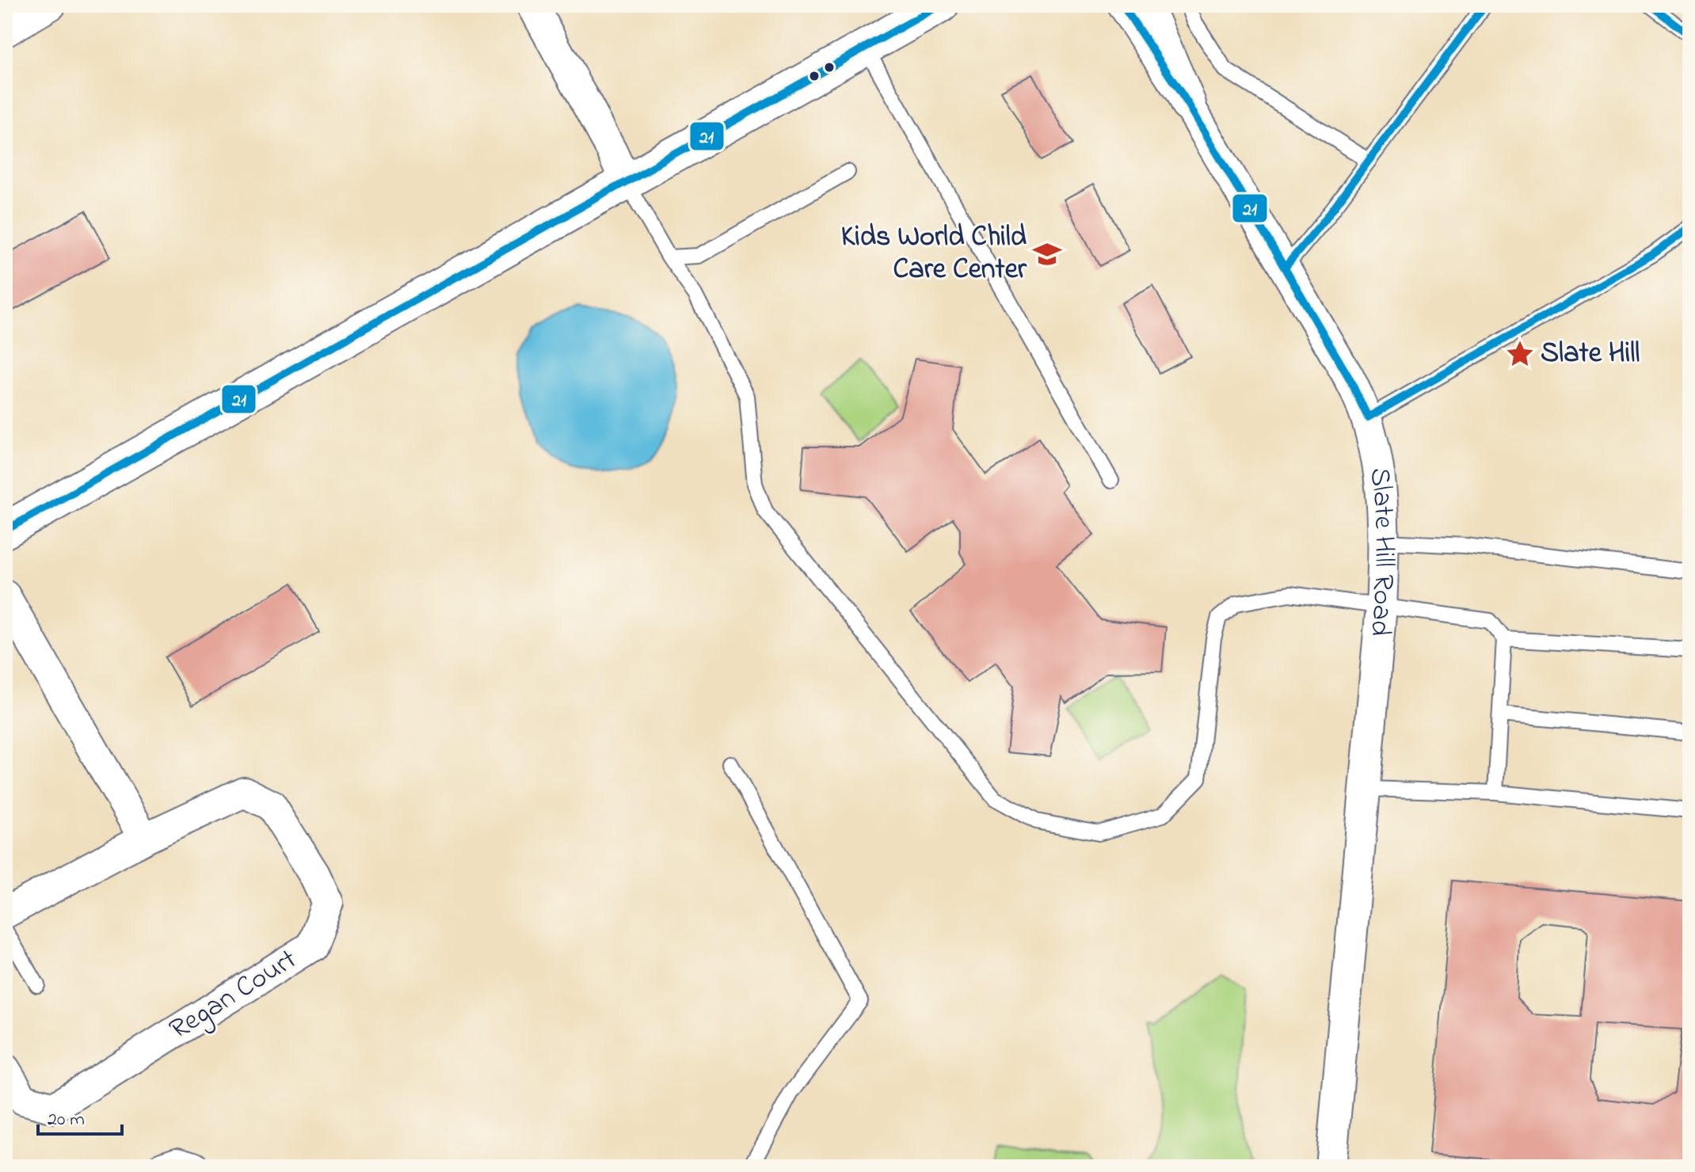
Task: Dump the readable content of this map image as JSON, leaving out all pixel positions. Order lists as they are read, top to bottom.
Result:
{
  "streets": {
    "street": ["Slate Hill Road", "Regan Court"]
  },
  "places": {
    "school or university": ["Kids World Child Care Center"],
    "place": ["Slate Hill"]
  },
  "lines": ["transit line 21"],
  "scale_bar": "20 m"
}
